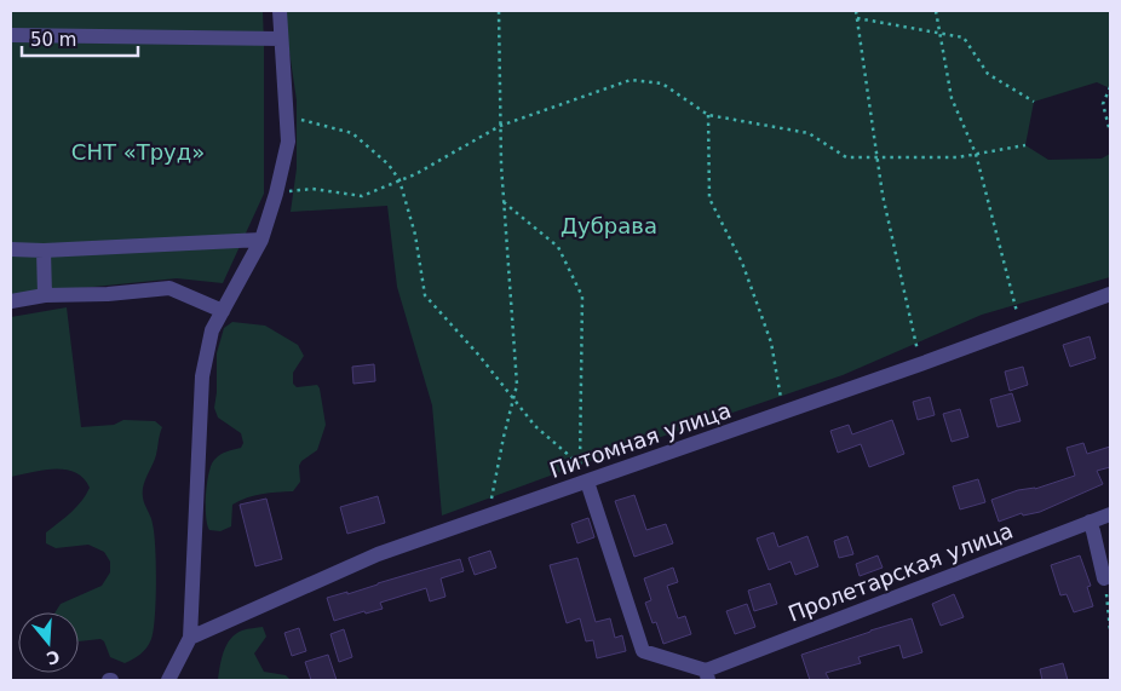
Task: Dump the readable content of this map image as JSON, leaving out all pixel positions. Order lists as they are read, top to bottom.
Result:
{
  "streets": {
    "street": ["Питомная улица", "Пролетарская улица"]
  },
  "parks": ["СНТ «Труд»", "Дубрава"],
  "scale_bar": "50 m",
  "north": "bottom"
}
